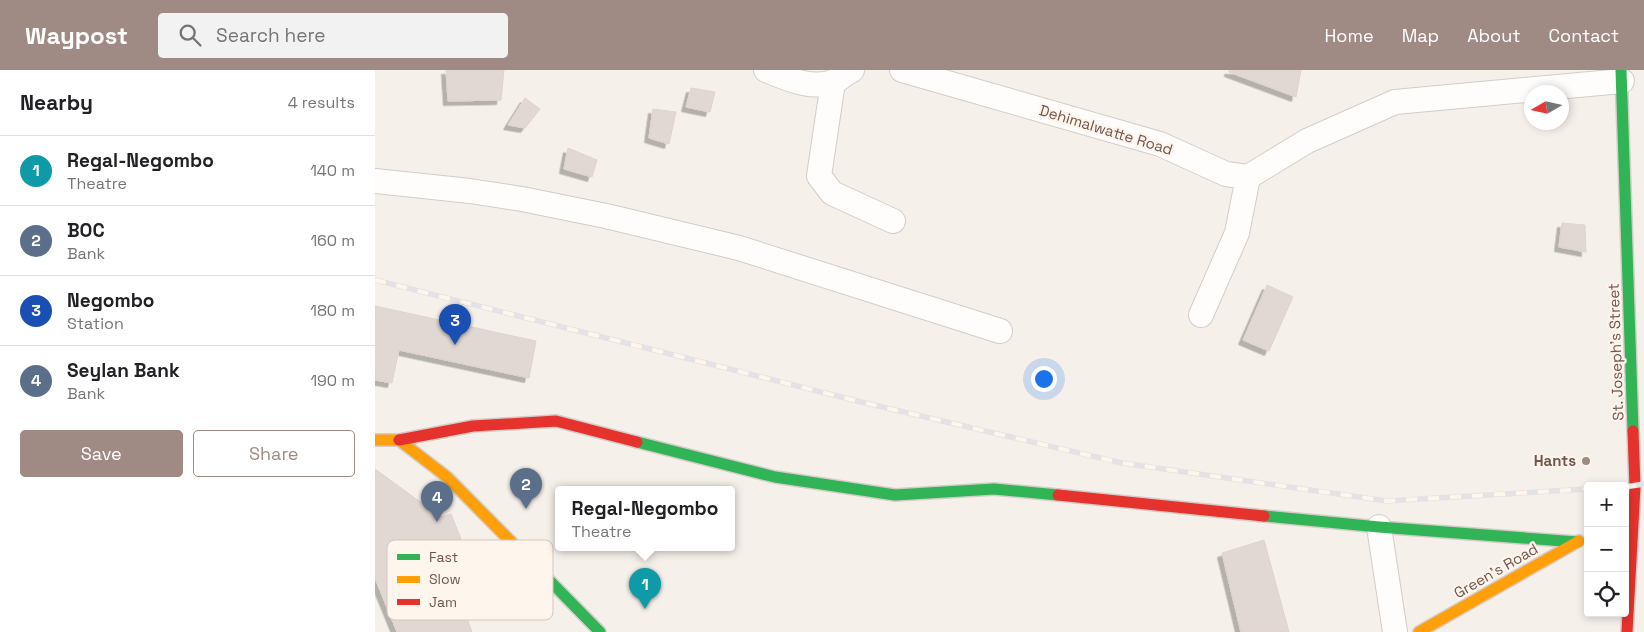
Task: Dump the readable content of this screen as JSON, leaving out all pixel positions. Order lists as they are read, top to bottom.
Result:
{
  "streets": {
    "street": ["Dehimalwatte Road", "St. Joseph's Street", "Green's Road"]
  },
  "places": ["Hants"],
  "legend": ["Fast", "Slow", "Jam"],
  "north": "left",
  "page": {
    "header": "Waypost",
    "search": "Search here",
    "nav": [
      "Home",
      "Map",
      "About",
      "Contact"
    ],
    "heading": ["Nearby", "4 results"],
    "list": [
      {
        "mark": "1",
        "name": "Regal-Negombo",
        "note": "Theatre",
        "value": "140 m"
      },
      {
        "mark": "2",
        "name": "BOC",
        "note": "Bank",
        "value": "160 m"
      },
      {
        "mark": "3",
        "name": "Negombo",
        "note": "Station",
        "value": "180 m"
      },
      {
        "mark": "4",
        "name": "Seylan Bank",
        "note": "Bank",
        "value": "190 m"
      }
    ],
    "pins": [
      "3",
      "2",
      "4",
      "1"
    ],
    "buttons": ["Save", "Share"],
    "map_buttons": ["+", "−"],
    "popup": ["Regal-Negombo", "Theatre"]
  }
}
